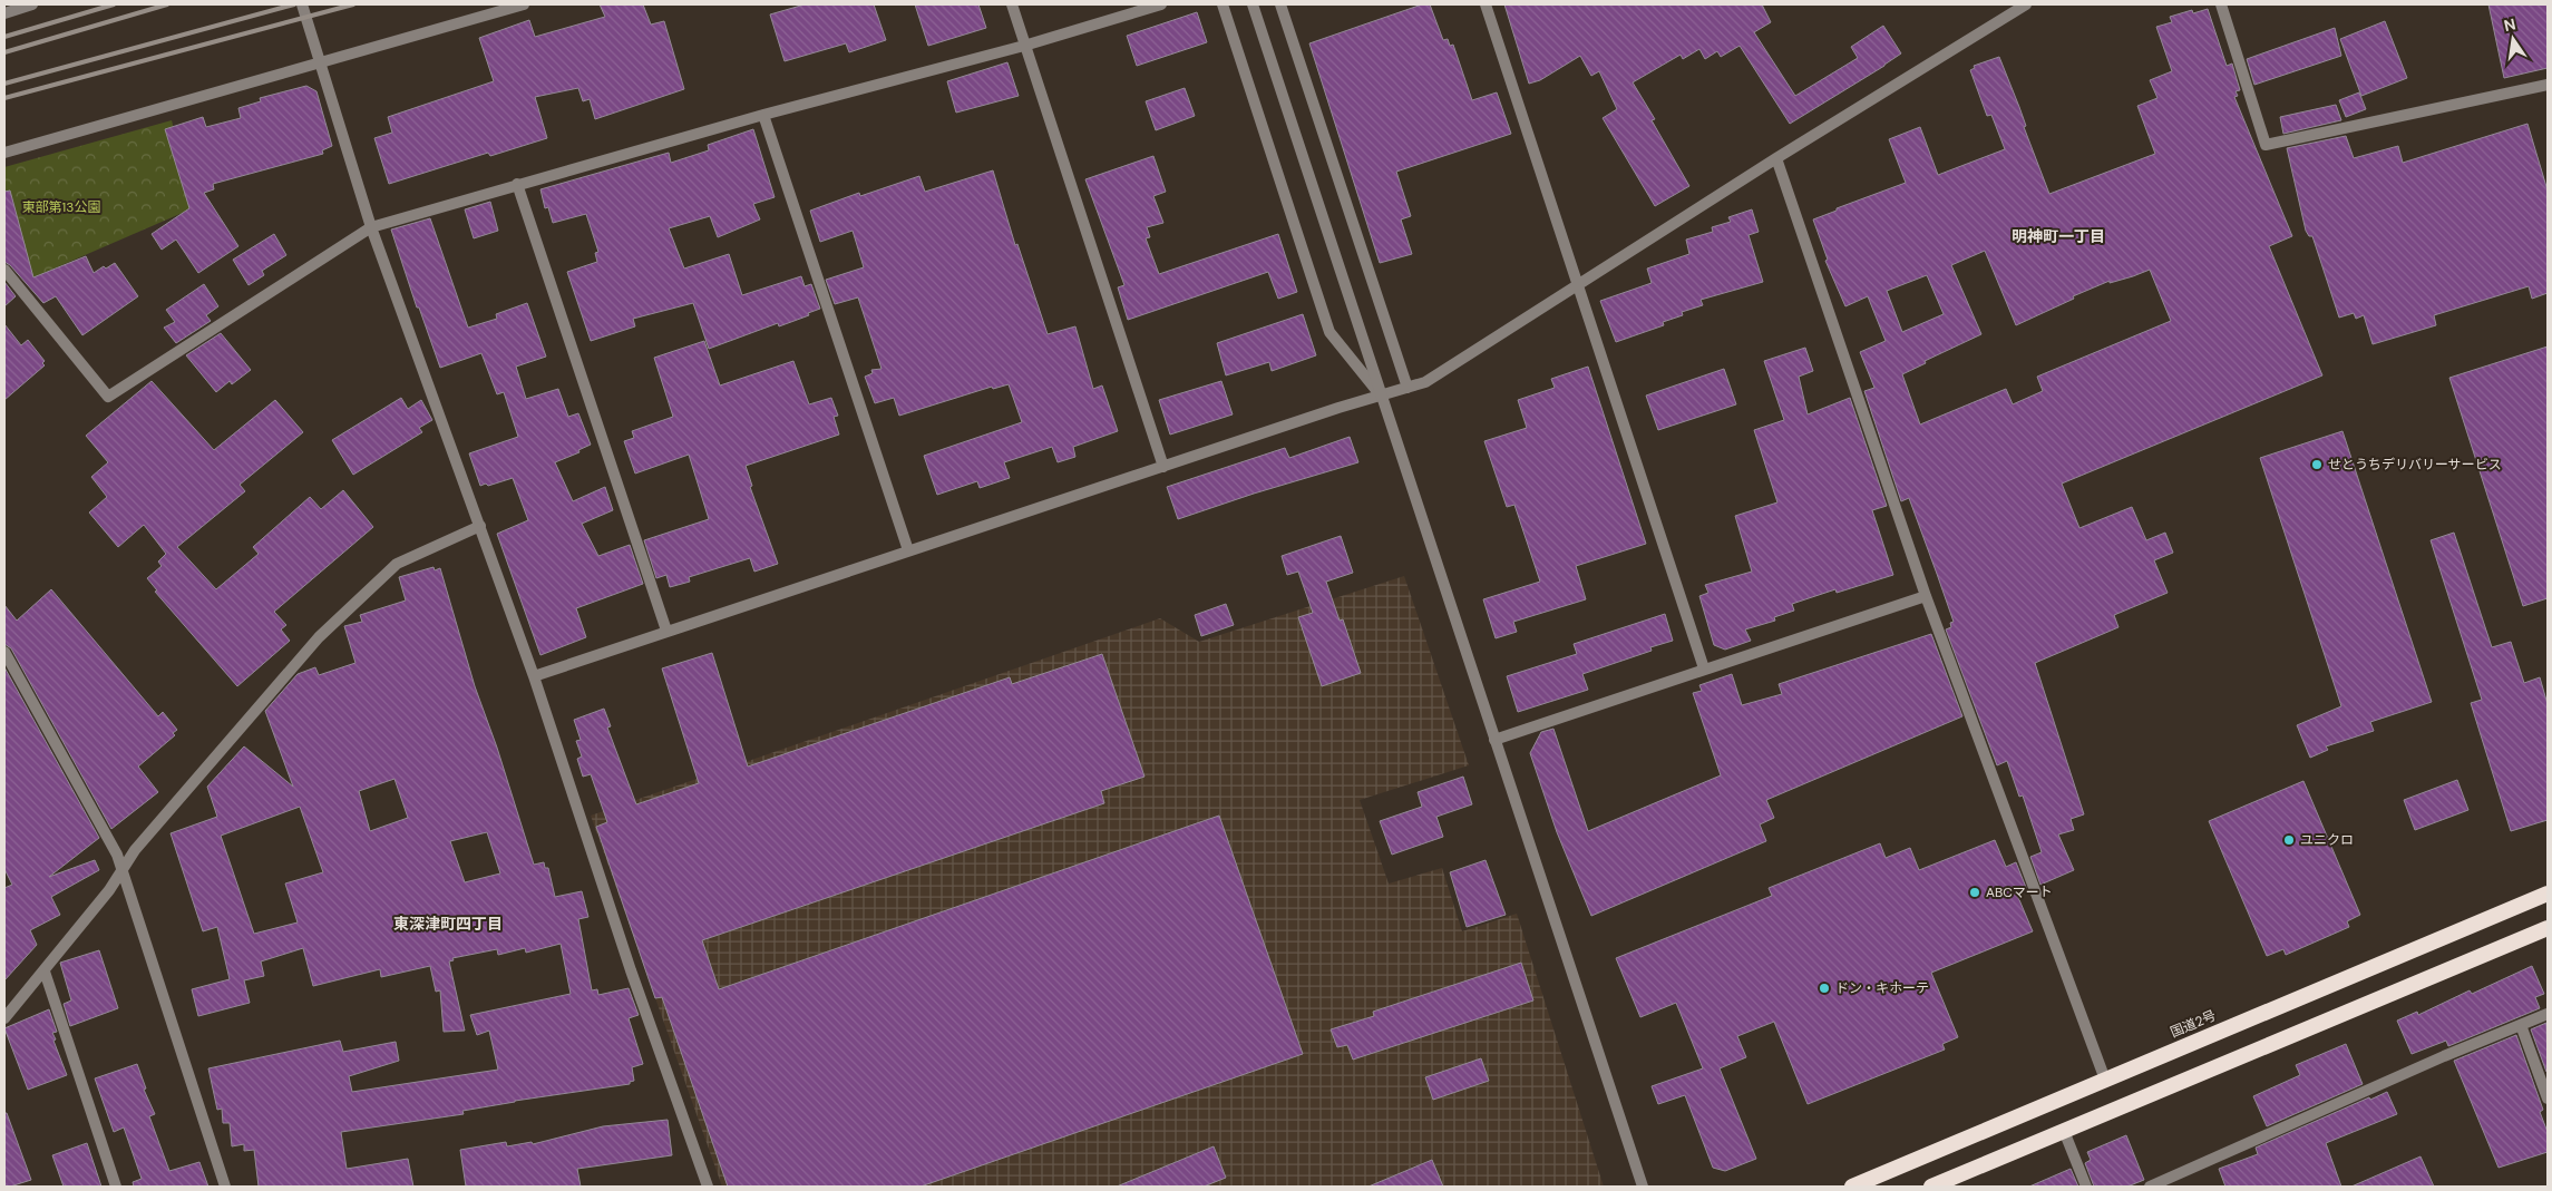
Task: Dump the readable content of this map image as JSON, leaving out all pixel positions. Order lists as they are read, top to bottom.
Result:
{
  "streets": {
    "highway": ["国道2号"]
  },
  "districts": ["明神町一丁目", "東深津町四丁目"],
  "parks": ["東部第13公園"],
  "places": [
    "せとうちデリバリーサービス",
    "ユニクロ",
    "ABCマート",
    "ドン・キホーテ"
  ],
  "north": "top"
}
